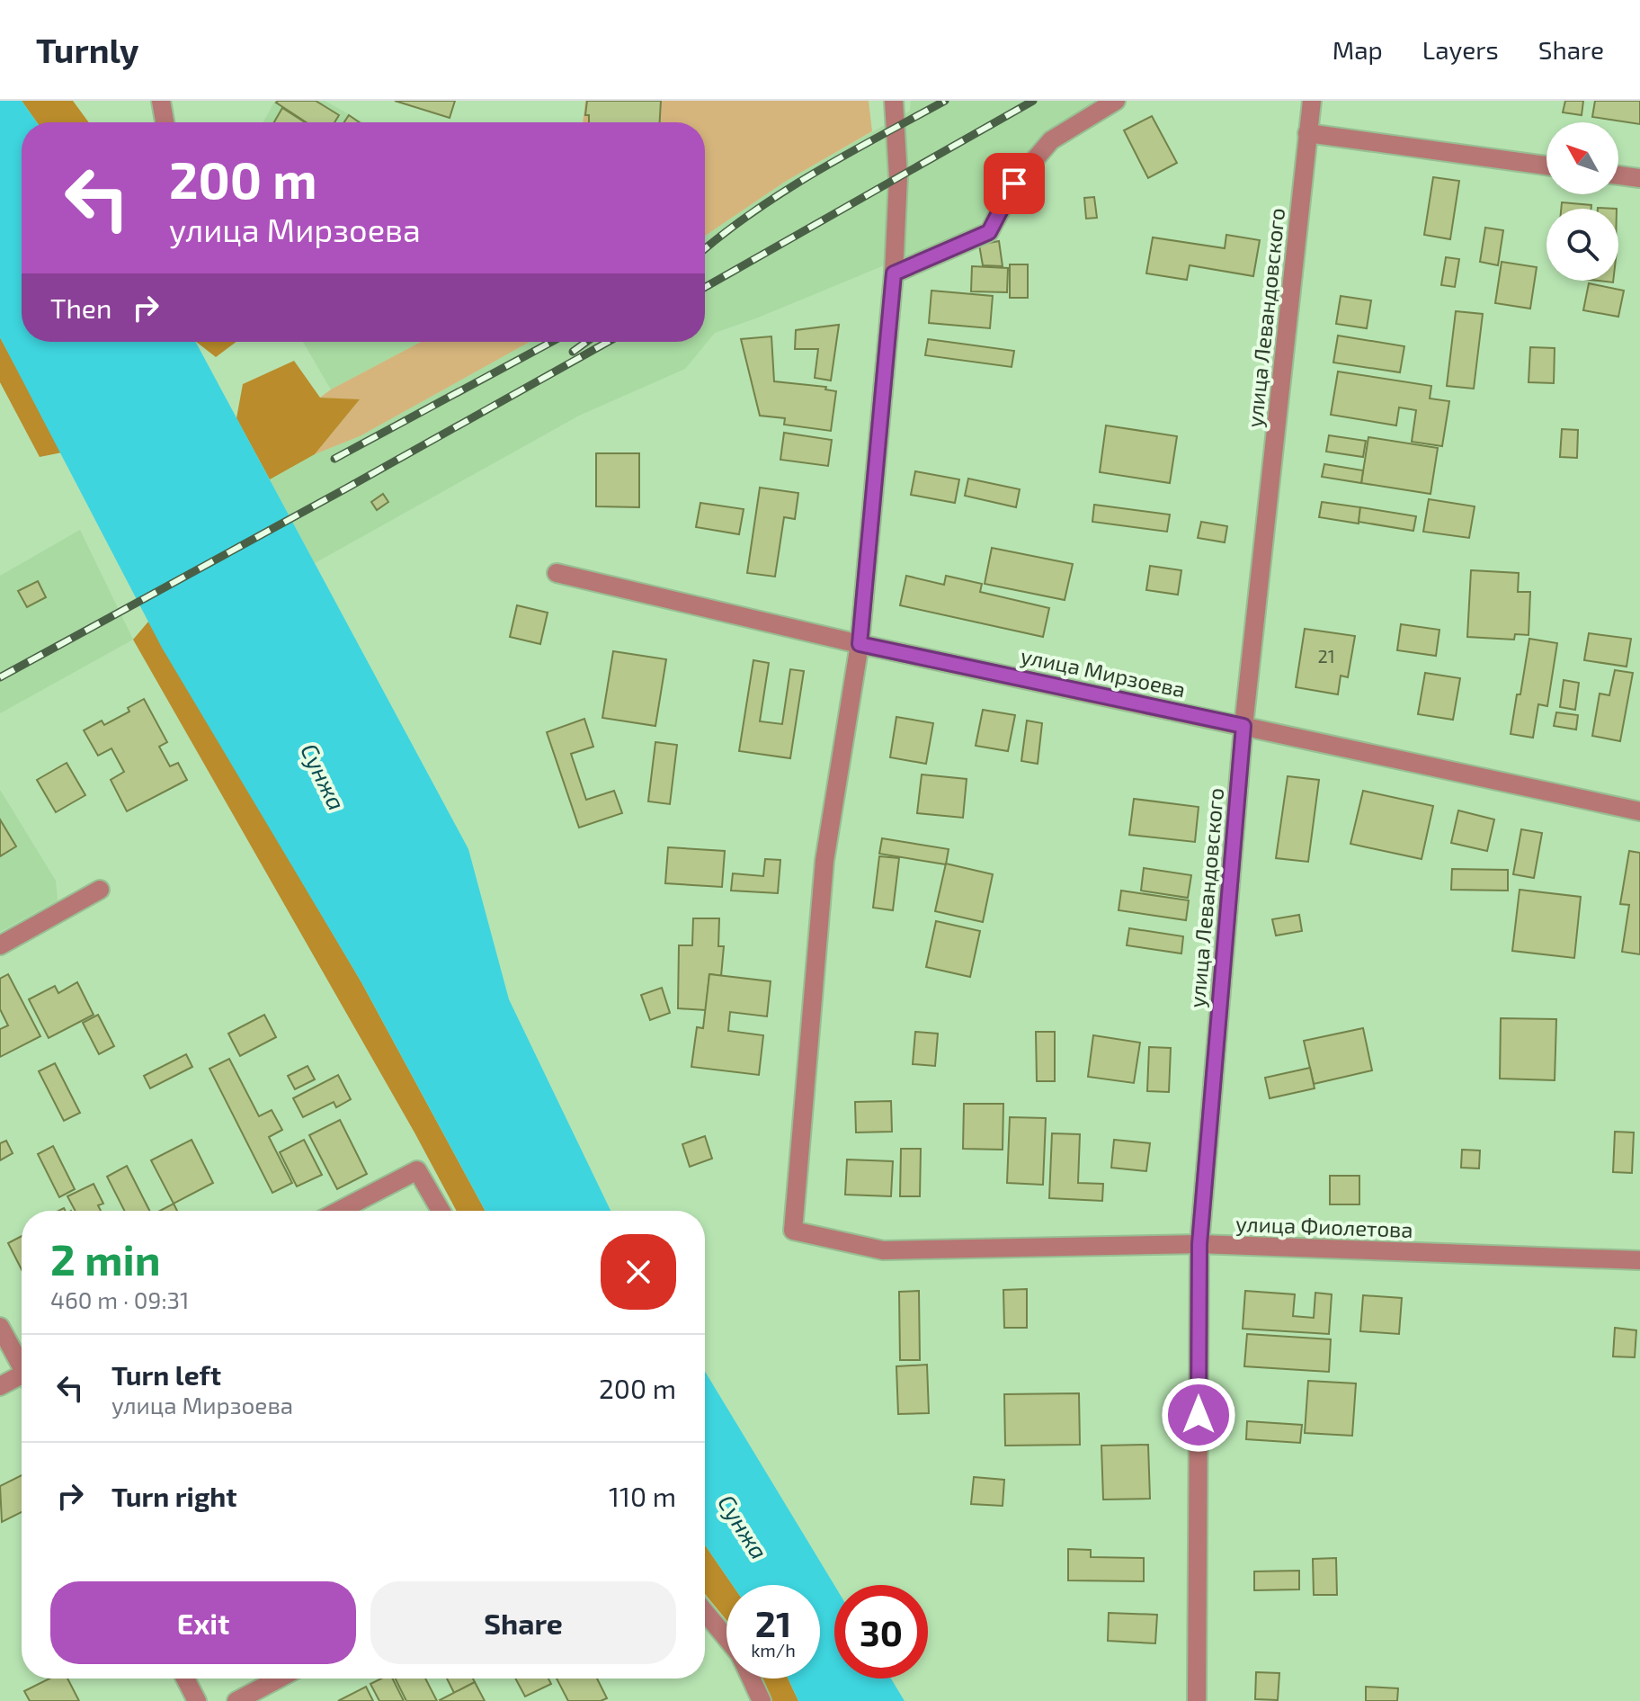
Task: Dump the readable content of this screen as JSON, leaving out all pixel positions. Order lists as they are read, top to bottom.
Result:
{
  "streets": {
    "street": ["улица Левандовского", "улица Мирзоева", "улица Фиолетова"]
  },
  "crossings": [
    ["улица Левандовского", "улица Мирзоева"],
    ["улица Левандовского", "улица Фиолетова"],
    ["улица Мирзоева", "улица Фиолетова"]
  ],
  "water": ["Сунжа"],
  "house_numbers": ["21"],
  "north": "top left",
  "page": {
    "header": "Turnly",
    "nav": ["Map", "Layers", "Share"],
    "turn": ["200 m", "улица Мирзоева"],
    "then": "Then",
    "heading": ["2 min", "460 m · 09:31"],
    "list": [
      {
        "name": "Turn left",
        "note": "улица Мирзоева",
        "value": "200 m"
      },
      {
        "name": "Turn right",
        "value": "110 m"
      }
    ],
    "buttons": ["Exit", "Share"],
    "speed": "21 km/h",
    "limit": "30"
  }
}
